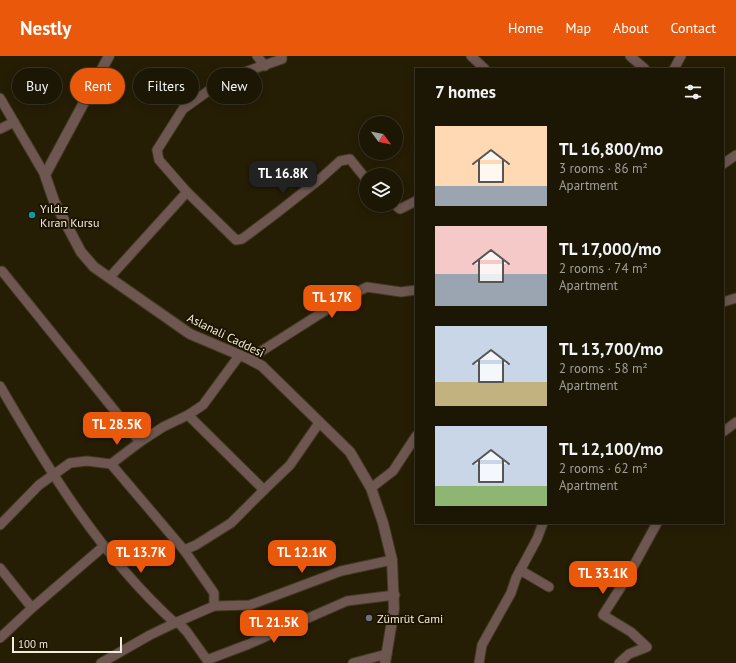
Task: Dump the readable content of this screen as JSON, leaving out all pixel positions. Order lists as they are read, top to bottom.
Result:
{
  "streets": {
    "street": ["Aslanali Caddesi"]
  },
  "places": ["Yıldız Kıran Kursu", "Zümrüt Cami"],
  "scale_bar": "100 m",
  "north": "bottom right",
  "page": {
    "header": "Nestly",
    "nav": [
      "Home",
      "Map",
      "About",
      "Contact"
    ],
    "chip": [
      "Buy",
      "Rent",
      "Filters",
      "New"
    ],
    "heading": "7 homes",
    "list": [
      {
        "name": "TL 16,800/mo",
        "note": "3 rooms · 86 m² · Apartment"
      },
      {
        "name": "TL 17,000/mo",
        "note": "2 rooms · 74 m² · Apartment"
      },
      {
        "name": "TL 13,700/mo",
        "note": "2 rooms · 58 m² · Apartment"
      },
      {
        "name": "TL 12,100/mo",
        "note": "2 rooms · 62 m² · Apartment"
      }
    ],
    "price": [
      "TL 16.8K",
      "TL 17K",
      "TL 28.5K",
      "TL 13.7K",
      "TL 12.1K",
      "TL 33.1K",
      "TL 21.5K"
    ],
    "scale": "100 m"
  }
}
